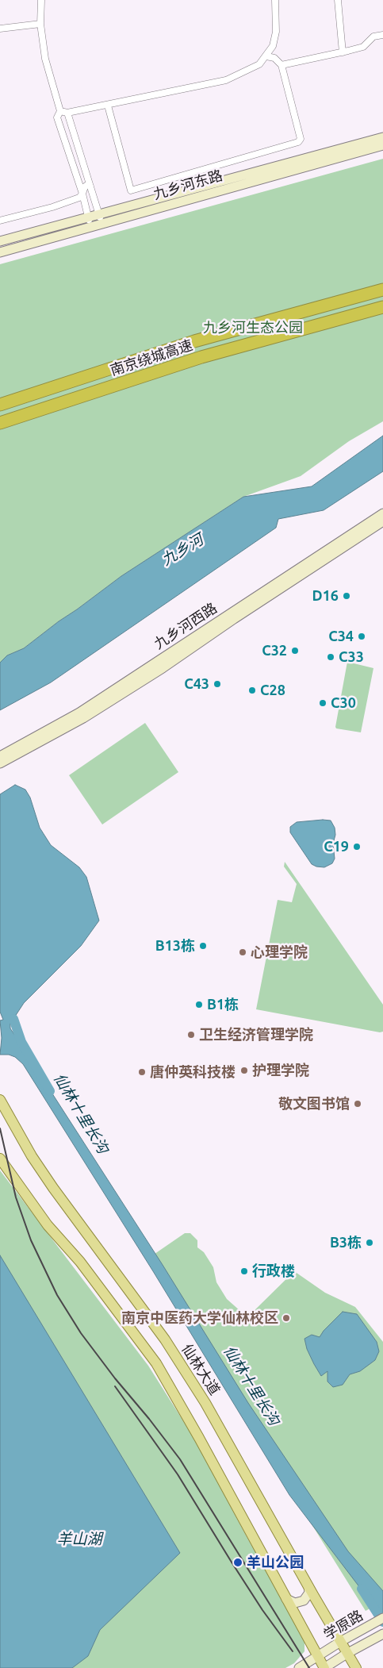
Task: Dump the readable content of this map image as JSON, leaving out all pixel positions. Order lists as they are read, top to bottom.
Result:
{
  "streets": {
    "highway": ["南京绕城高速"],
    "main road": [
      "九乡河东路",
      "九乡河西路",
      "仙林大道",
      "学原路"
    ]
  },
  "crossings": [
    ["仙林大道", "学原路"]
  ],
  "water": ["九乡河", "仙林十里长沟", "羊山湖"],
  "parks": ["九乡河生态公园"],
  "places": [
    "D16",
    "C34",
    "C32",
    "C33",
    "C43",
    "C28",
    "C30",
    "C19",
    "B13栋",
    "心理学院",
    "B1栋",
    "卫生经济管理学院",
    "护理学院",
    "唐仲英科技楼",
    "敬文图书馆",
    "B3栋",
    "行政楼",
    "南京中医药大学仙林校区",
    "羊山公园"
  ]
}
